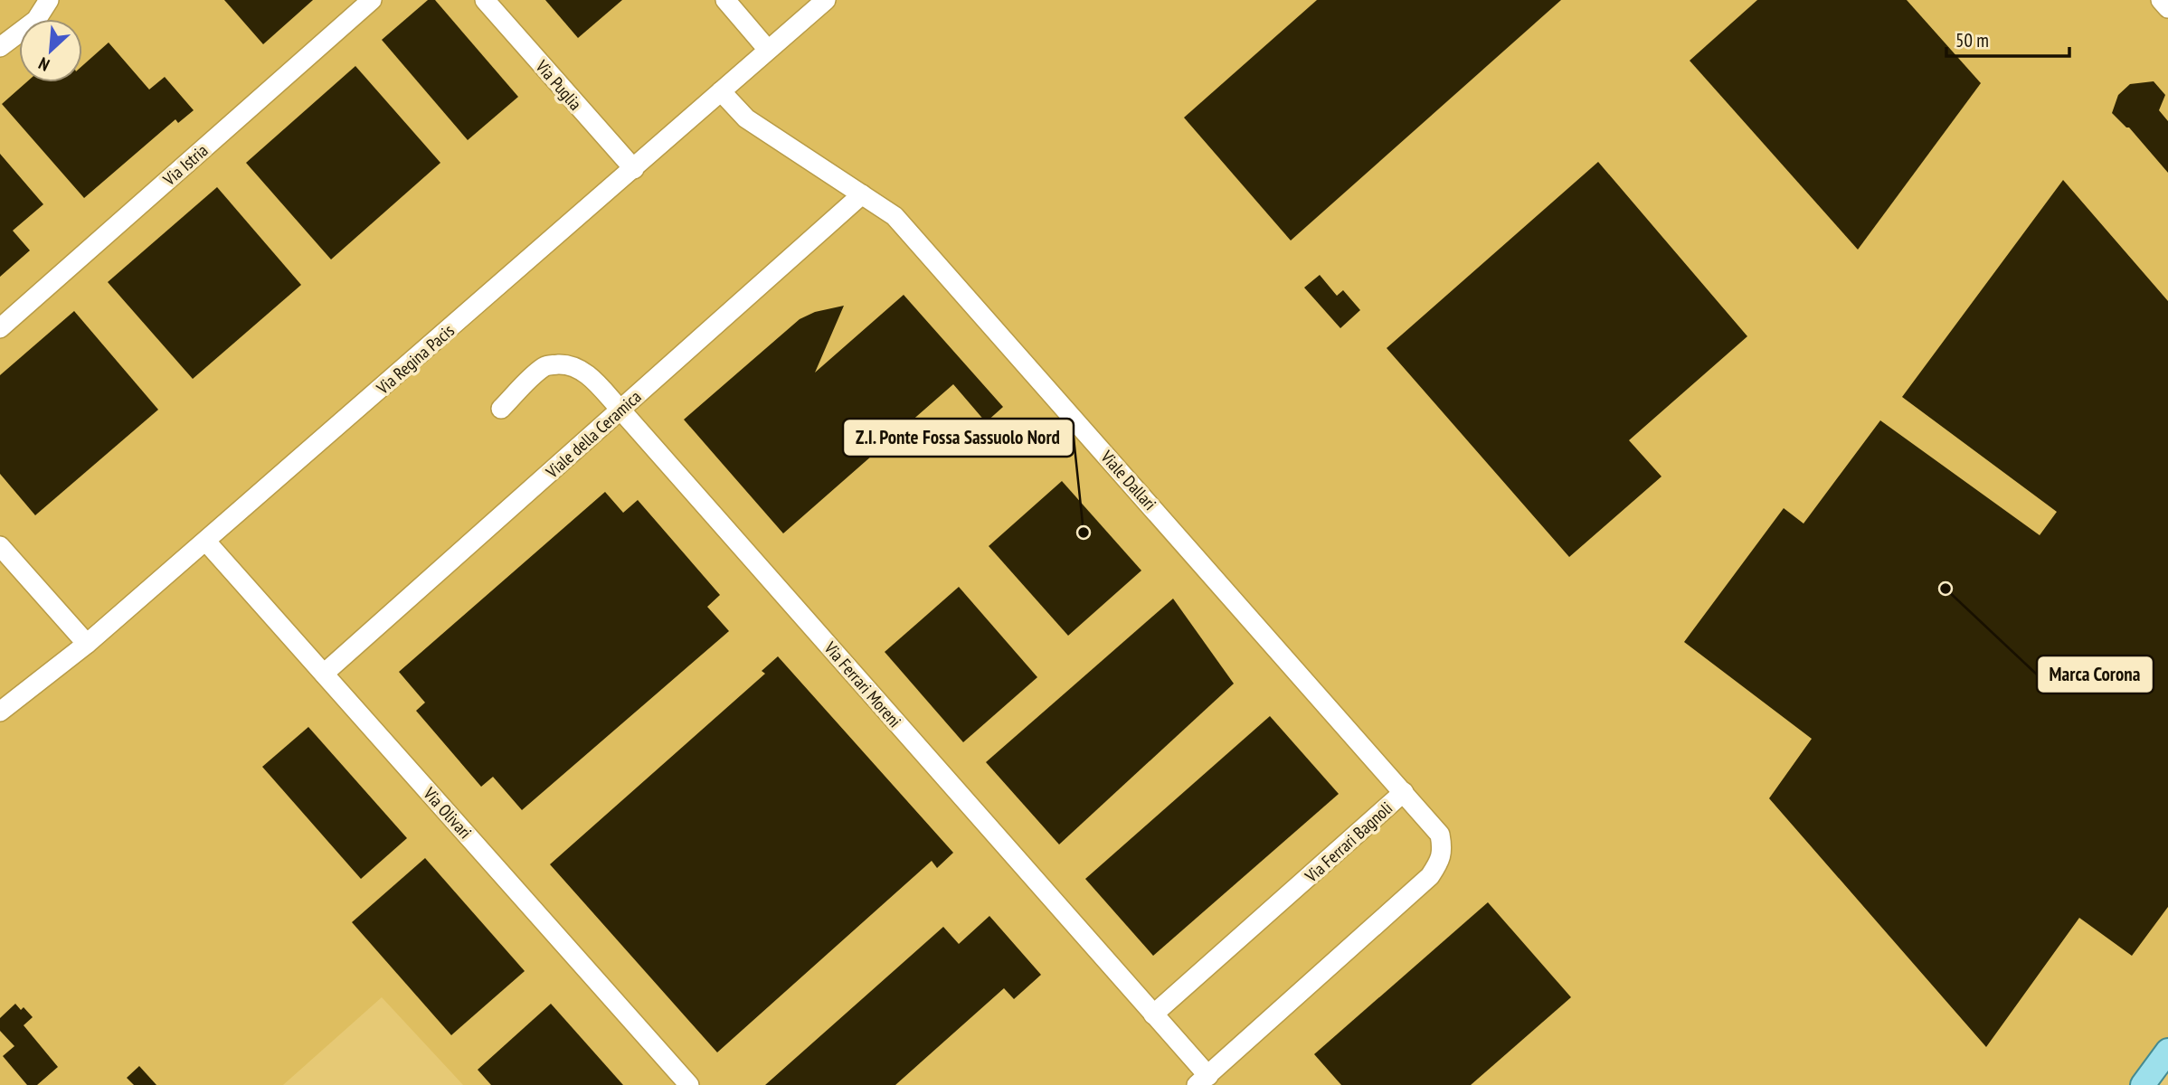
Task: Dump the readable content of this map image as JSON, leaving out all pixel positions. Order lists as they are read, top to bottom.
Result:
{
  "streets": {
    "street": [
      "Via Puglia",
      "Via Istria",
      "Via Regina Pacis",
      "Viale della Ceramica",
      "Viale Dallari",
      "Via Ferrari Moreni",
      "Via Olivari",
      "Via Ferrari Bagnoli"
    ]
  },
  "crossings": [
    ["Via Puglia", "Via Regina Pacis"],
    ["Via Regina Pacis", "Viale Dallari"],
    ["Via Regina Pacis", "Via Olivari"],
    ["Viale della Ceramica", "Viale Dallari"],
    ["Viale della Ceramica", "Via Ferrari Moreni"],
    ["Viale della Ceramica", "Via Olivari"],
    ["Viale Dallari", "Via Ferrari Bagnoli"],
    ["Via Ferrari Moreni", "Via Ferrari Bagnoli"]
  ],
  "places": ["Z.I. Ponte Fossa Sassuolo Nord", "Marca Corona"],
  "scale_bar": "50 m",
  "north": "bottom left"
}
